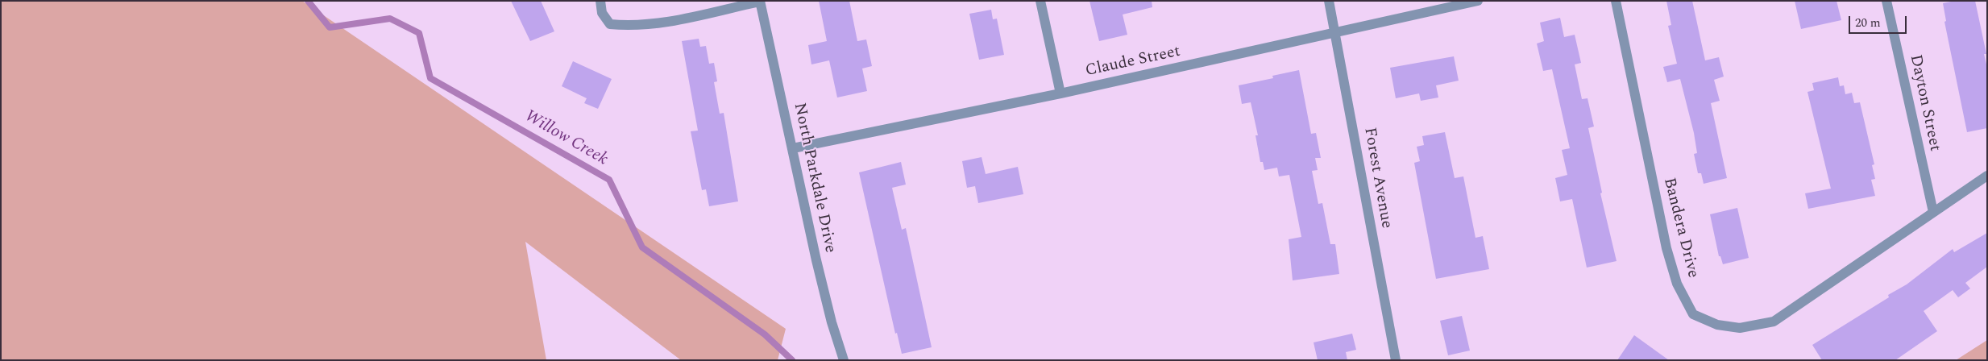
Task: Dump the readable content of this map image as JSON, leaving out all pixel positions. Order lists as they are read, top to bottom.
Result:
{
  "streets": {
    "street": [
      "Claude Street",
      "Dayton Street",
      "North Parkdale Drive",
      "Forest Avenue",
      "Bandera Drive"
    ]
  },
  "crossings": [
    ["Claude Street", "North Parkdale Drive"],
    ["Claude Street", "Forest Avenue"],
    ["Dayton Street", "Bandera Drive"]
  ],
  "water": ["Willow Creek"],
  "scale_bar": "20 m"
}
